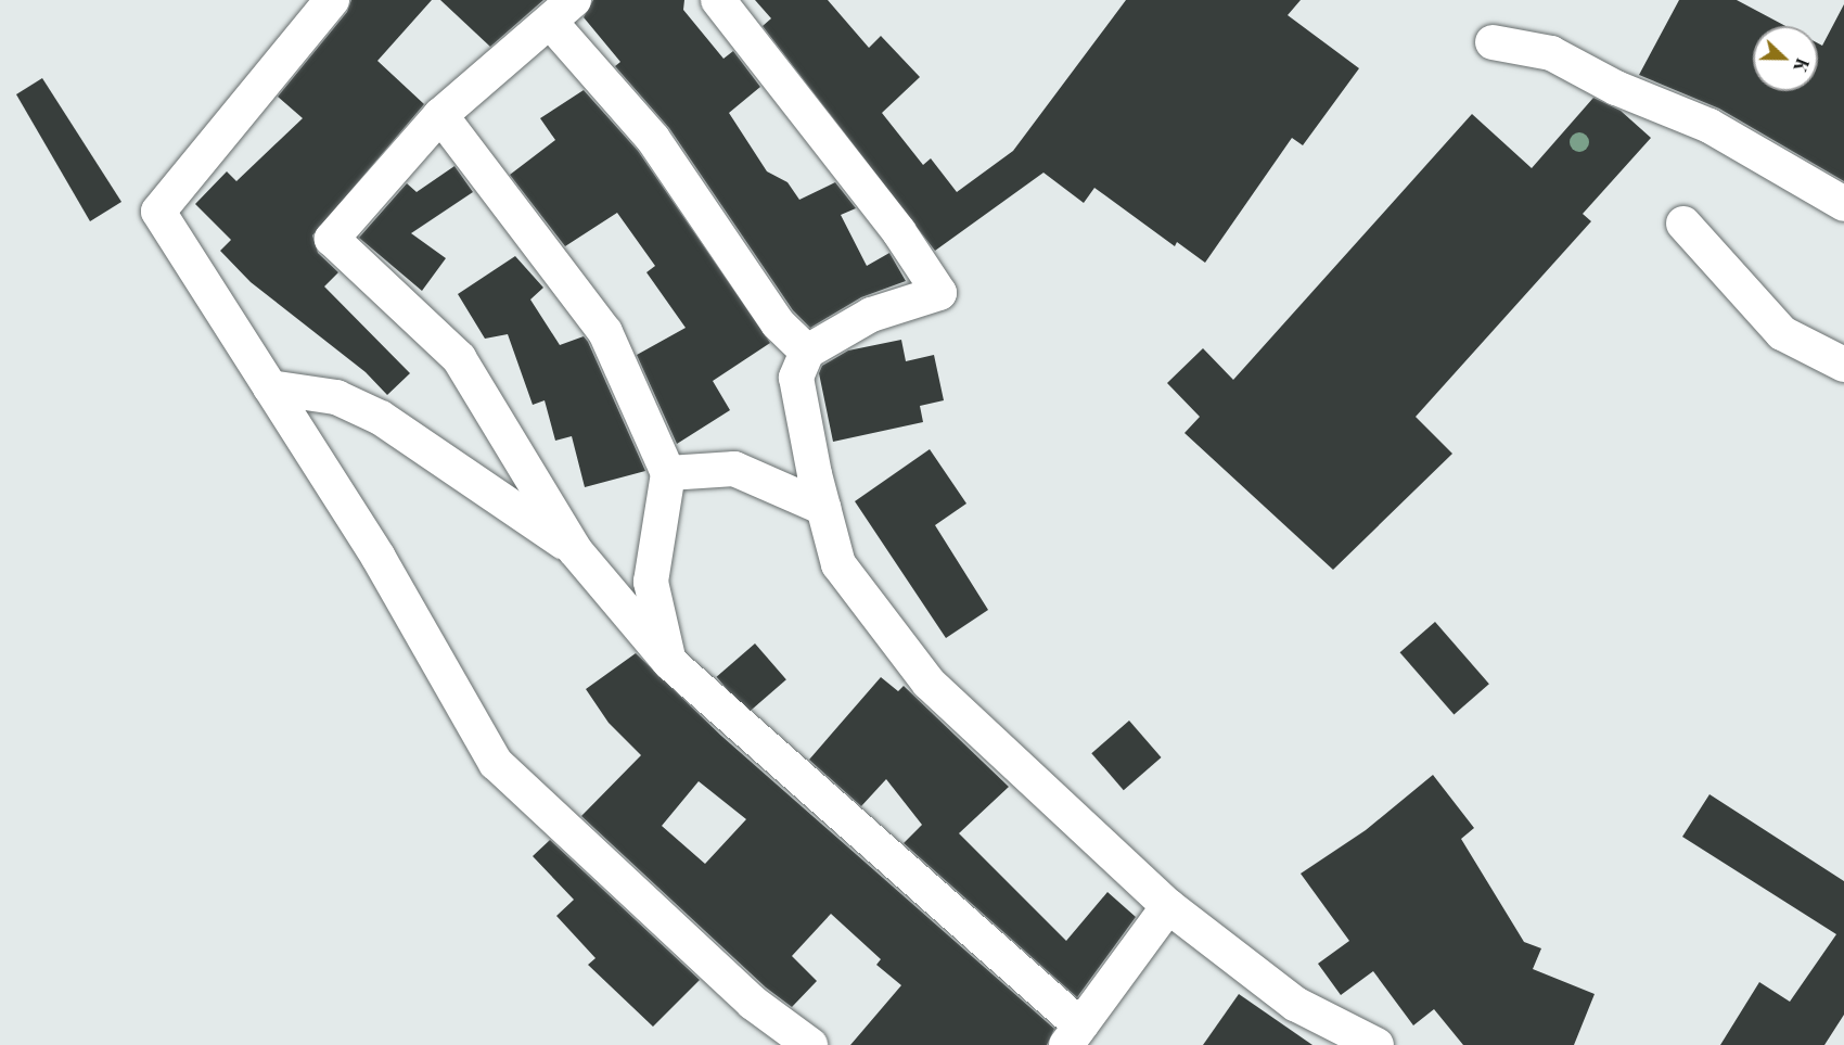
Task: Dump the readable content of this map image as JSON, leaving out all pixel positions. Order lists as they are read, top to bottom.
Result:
{
  "north": "right"
}
